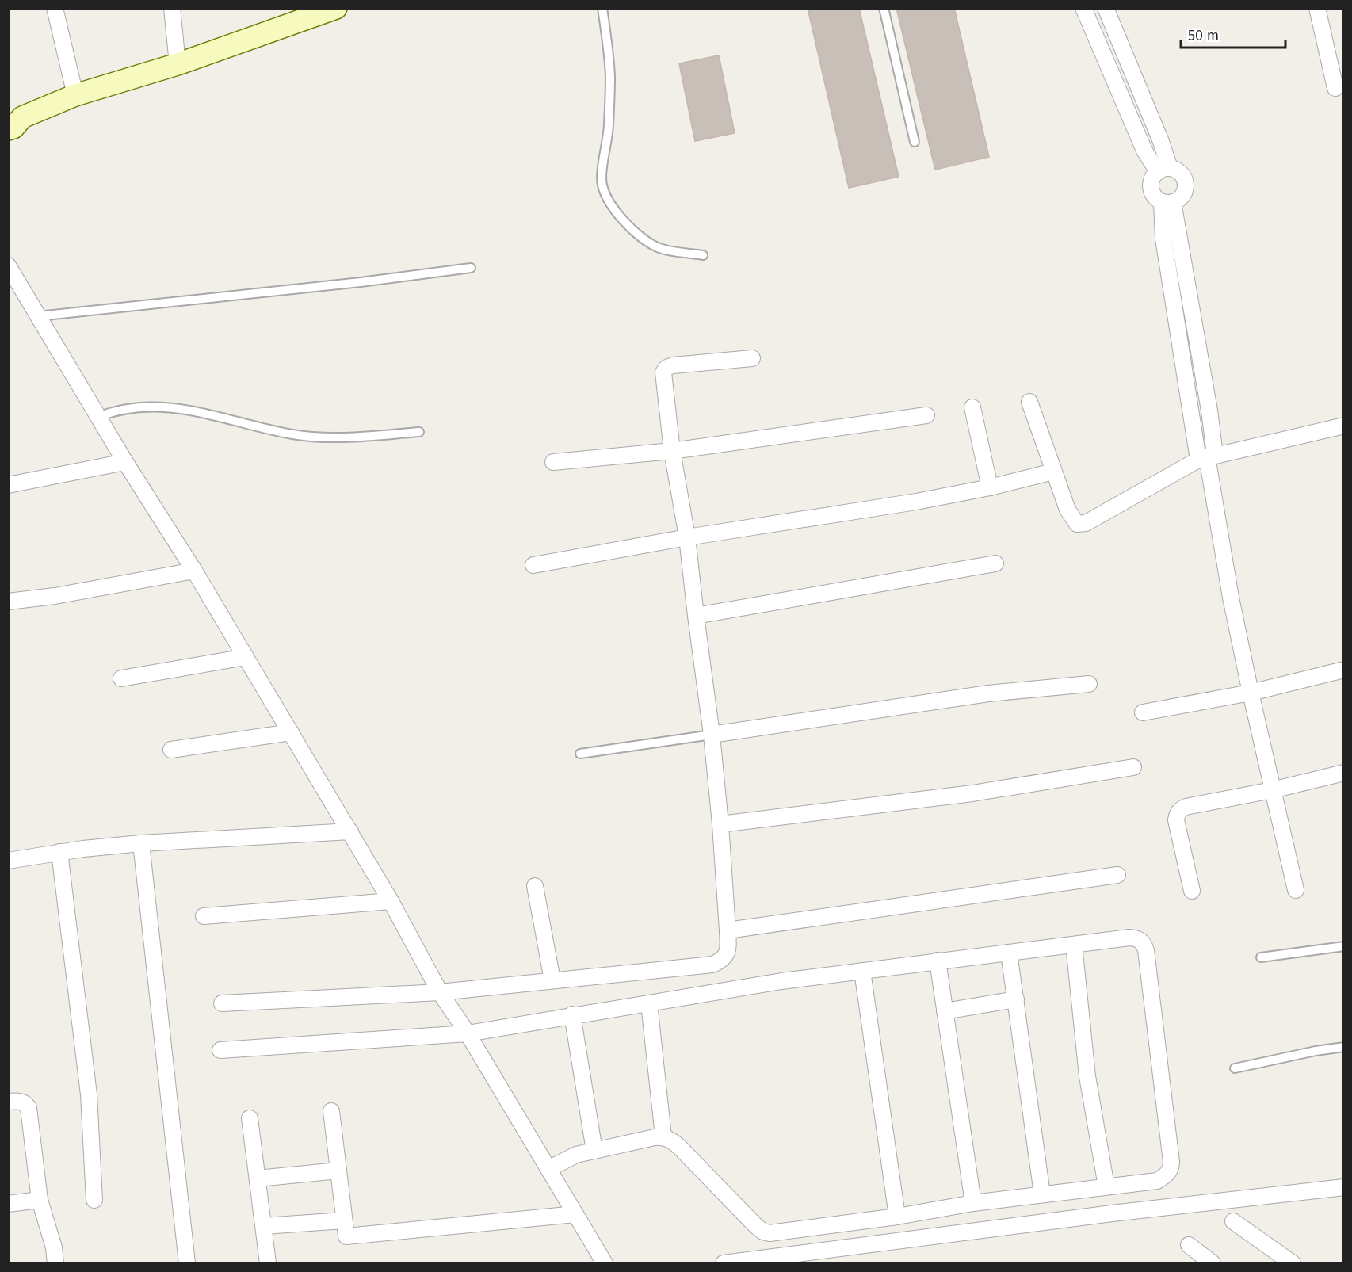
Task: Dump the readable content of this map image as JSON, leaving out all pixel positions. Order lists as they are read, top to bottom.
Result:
{
  "scale_bar": "50 m"
}
